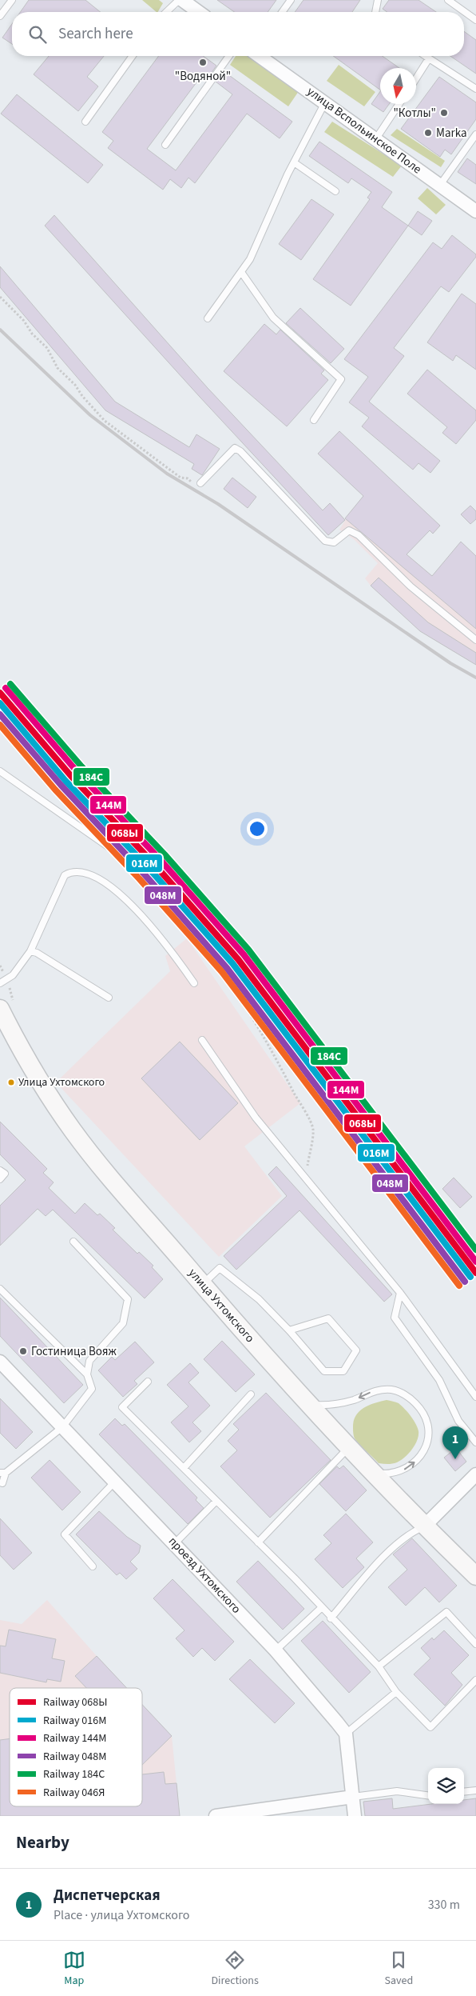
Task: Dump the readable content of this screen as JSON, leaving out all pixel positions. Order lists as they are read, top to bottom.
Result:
{
  "streets": {
    "street": ["улица Вспольинское Поле", "улица Ухтомского", "проезд Ухтомского"]
  },
  "places": [
    "\"Водяной\"",
    "\"Котлы\"",
    "Marka",
    "Улица Ухтомского",
    "Гостиница Вояж"
  ],
  "lines": [
    "rail line 184С",
    "rail line 144М",
    "rail line 068Ы",
    "rail line 016М",
    "rail line 048М",
    "rail line 046Я"
  ],
  "legend": [
    "Railway 068Ы",
    "Railway 016М",
    "Railway 144М",
    "Railway 048М",
    "Railway 184С",
    "Railway 046Я"
  ],
  "north": "bottom",
  "page": {
    "search": "Search here",
    "pins": "1",
    "heading": "Nearby",
    "list": [
      {
        "mark": "1",
        "name": "Диспетчерская",
        "note": "Place · улица Ухтомского",
        "value": "330 m"
      }
    ],
    "nav": ["Map", "Directions", "Saved"]
  }
}
